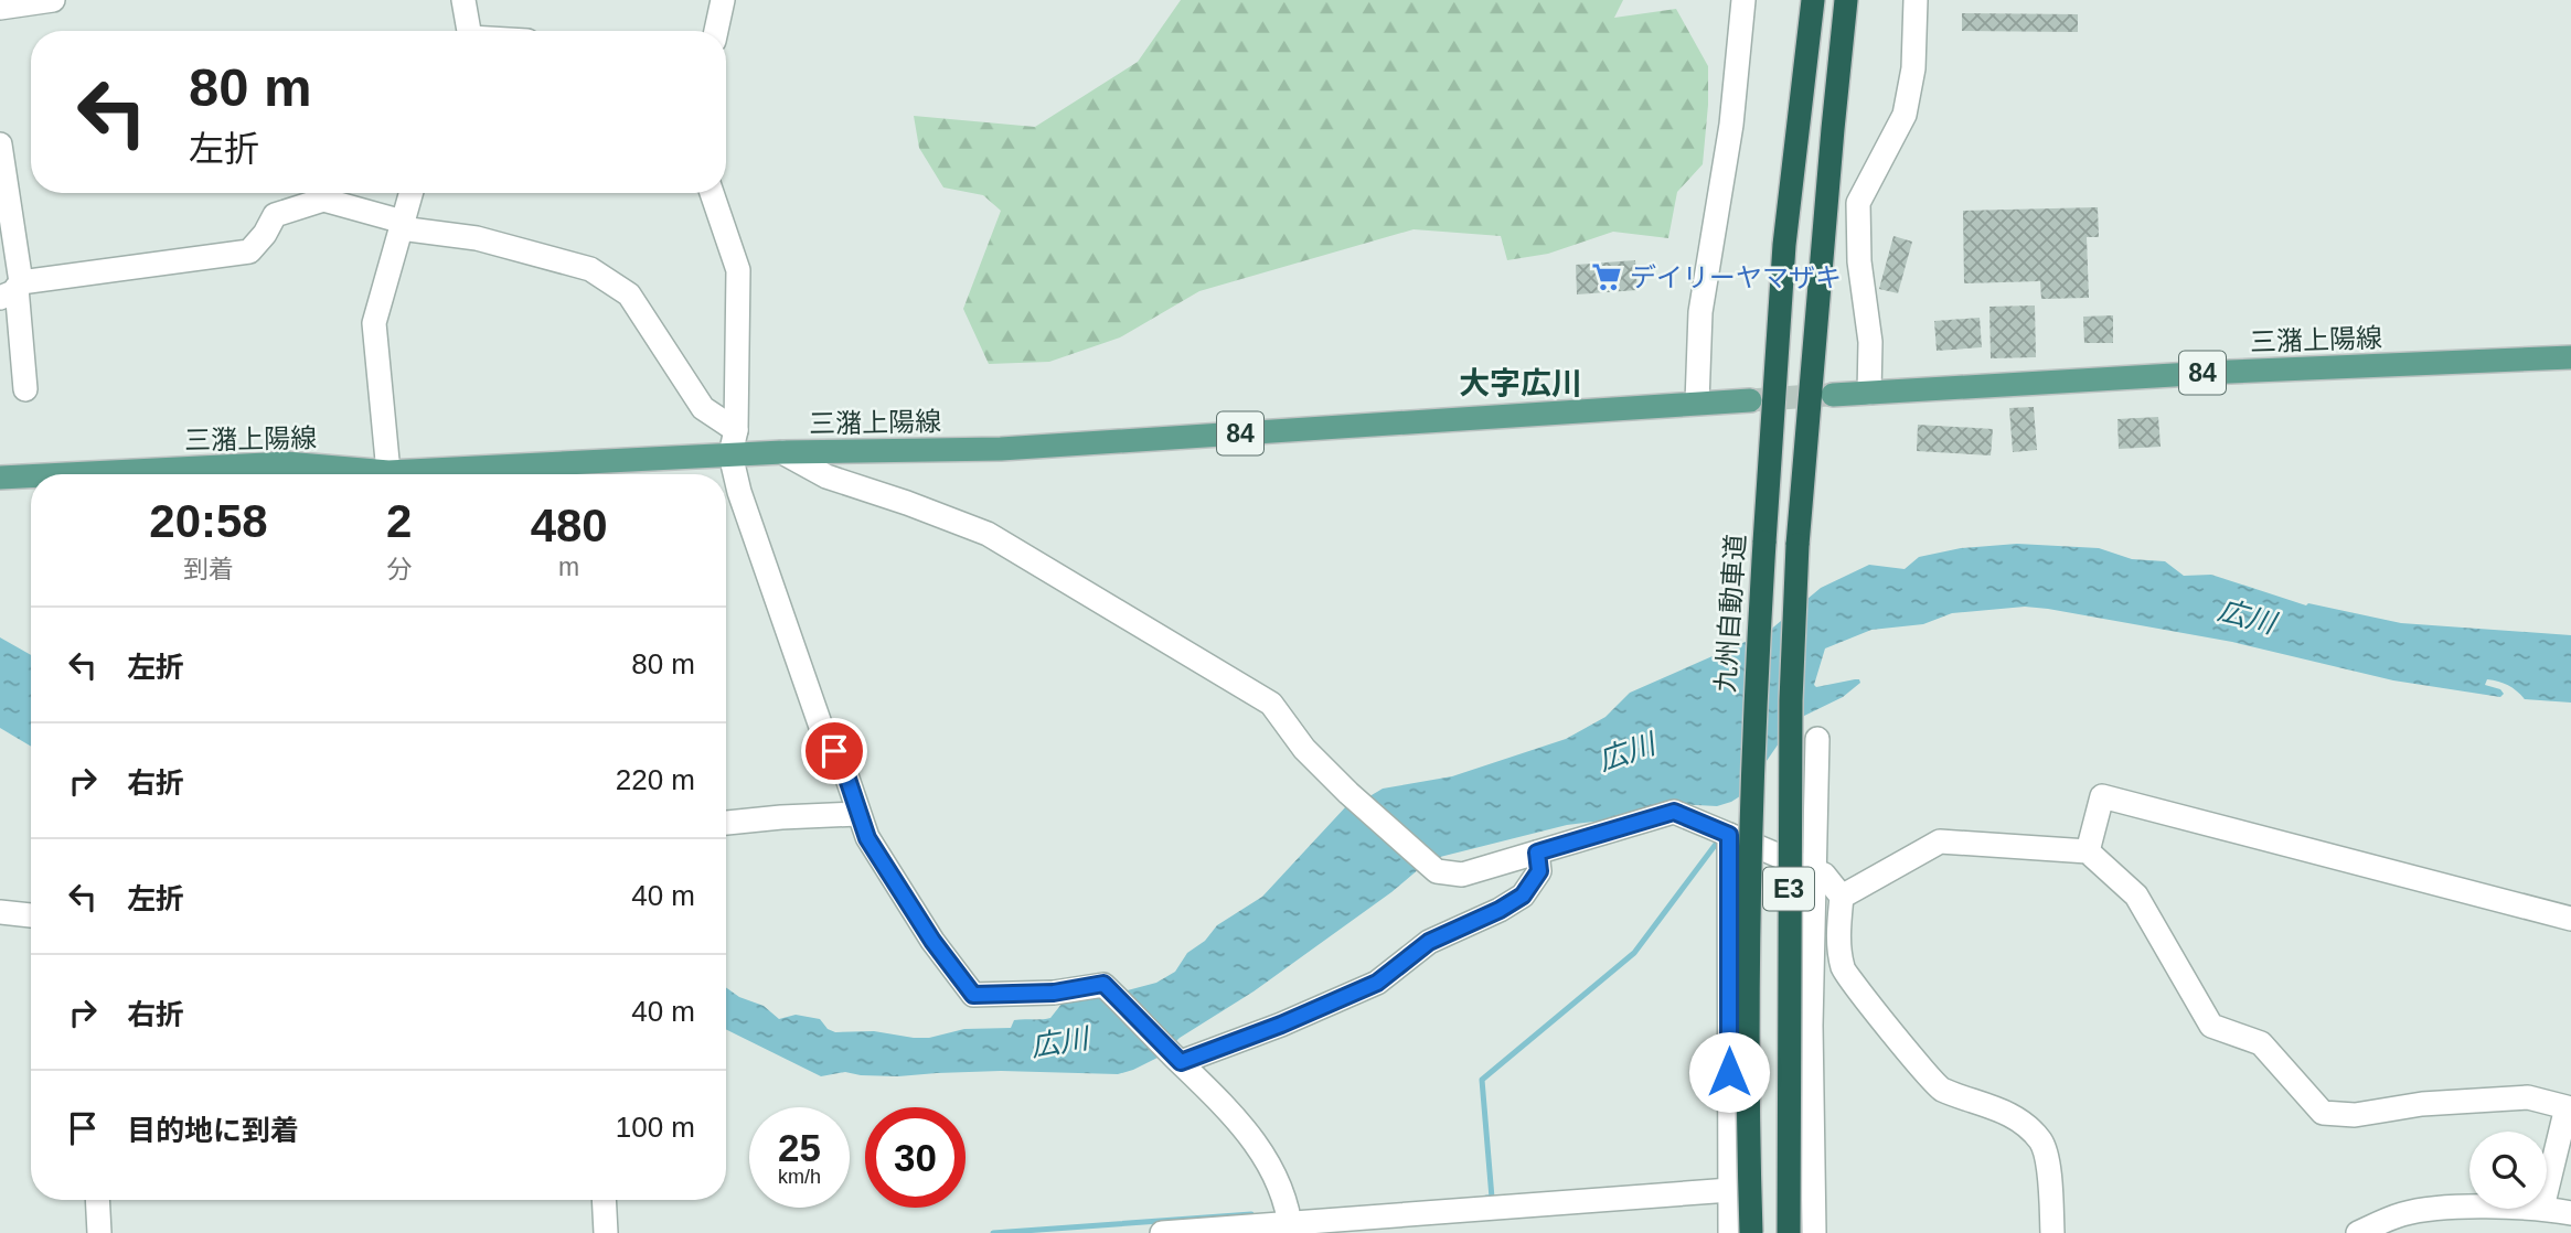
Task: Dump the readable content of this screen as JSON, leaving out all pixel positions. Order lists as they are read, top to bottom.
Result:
{
  "streets": {
    "highway": ["九州自動車道", "E3"],
    "main road": ["三潴上陽線", "84"]
  },
  "districts": ["大字広川"],
  "water": ["広川"],
  "places": {
    "supermarket": ["デイリーヤマザキ"]
  },
  "page": {
    "turn": ["80 m", "左折"],
    "eta": [
      "20:58",
      "到着",
      "2",
      "分",
      "480",
      "m"
    ],
    "list": [
      {
        "name": "左折",
        "value": "80 m"
      },
      {
        "name": "右折",
        "value": "220 m"
      },
      {
        "name": "左折",
        "value": "40 m"
      },
      {
        "name": "右折",
        "value": "40 m"
      },
      {
        "name": "目的地に到着",
        "value": "100 m"
      }
    ],
    "speed": "25 km/h",
    "limit": "30"
  }
}
